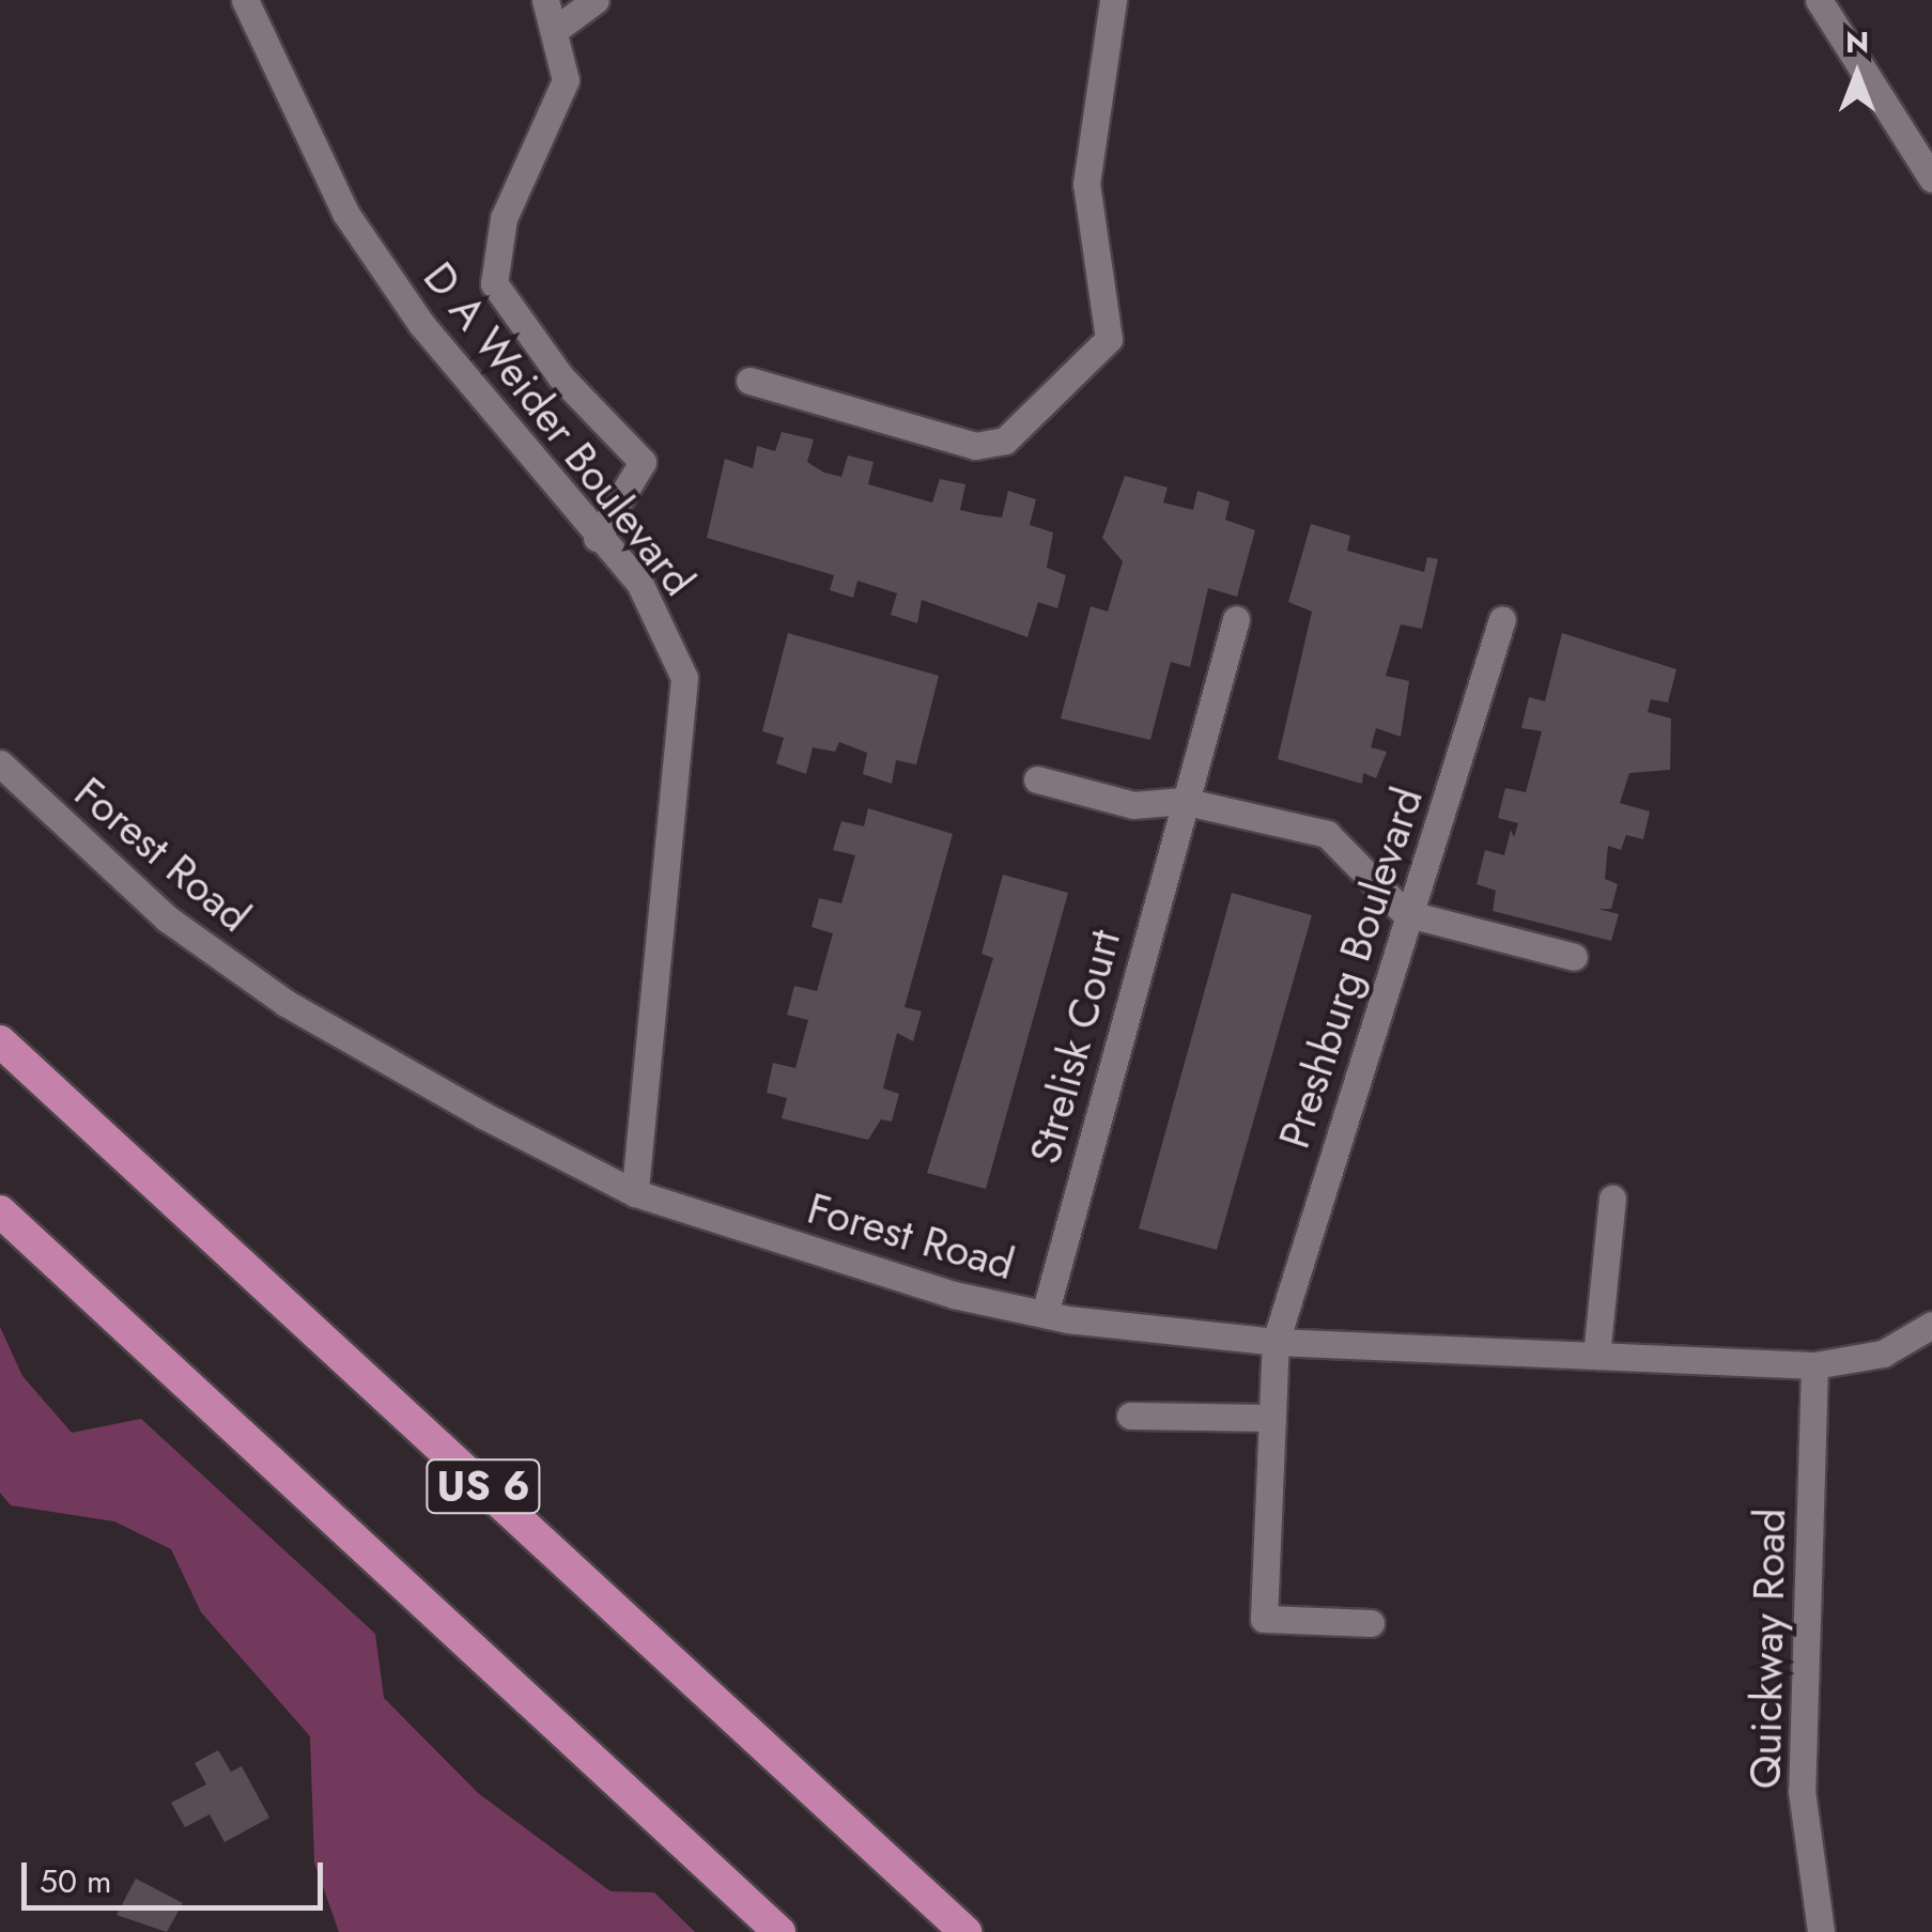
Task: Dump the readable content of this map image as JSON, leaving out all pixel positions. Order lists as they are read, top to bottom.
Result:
{
  "streets": {
    "highway": ["US 6"],
    "street": [
      "D A Weider Boulevard",
      "Forest Road",
      "Preshburg Boulevard",
      "Strelisk Court",
      "Quickway Road"
    ]
  },
  "crossings": [
    ["D A Weider Boulevard", "Forest Road"],
    ["Forest Road", "Preshburg Boulevard"],
    ["Forest Road", "Strelisk Court"],
    ["Forest Road", "Quickway Road"]
  ],
  "scale_bar": "50 m",
  "north": "top"
}
